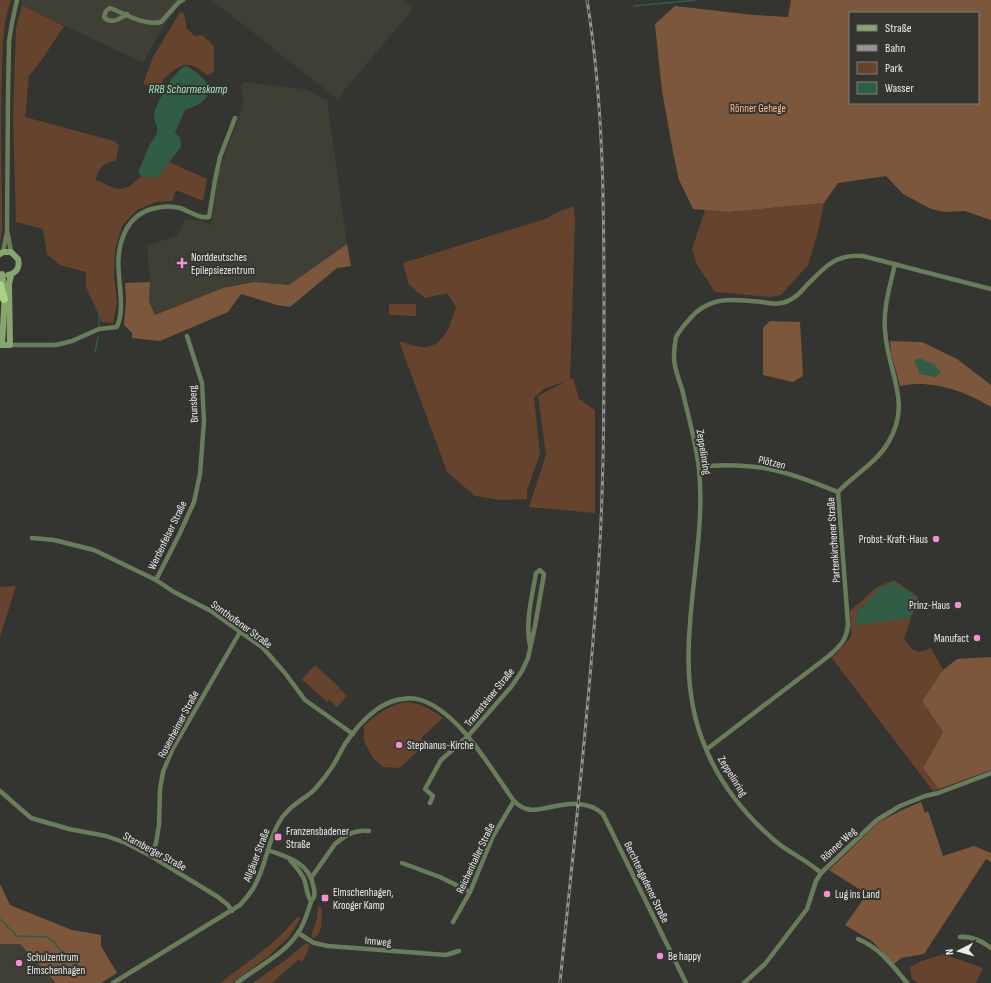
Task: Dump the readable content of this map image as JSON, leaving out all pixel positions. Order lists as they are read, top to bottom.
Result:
{
  "streets": {
    "street": [
      "Brunsberg",
      "Zeppelinring",
      "Plötzen",
      "Werdenfelser Straße",
      "Partenkirchener Straße",
      "Sonthofener Straße",
      "Traunsteiner Straße",
      "Rosenheimer Straße",
      "Rönner Weg",
      "Starnberger Straße",
      "Allgäuer Straße",
      "Reichenhaller Straße",
      "Berchtesgadener Straße",
      "Innweg"
    ]
  },
  "crossings": [
    ["Brunsberg", "Werdenfelser Straße"],
    ["Zeppelinring", "Plötzen"],
    ["Zeppelinring", "Partenkirchener Straße"],
    ["Zeppelinring", "Rönner Weg"],
    ["Plötzen", "Partenkirchener Straße"],
    ["Werdenfelser Straße", "Sonthofener Straße"],
    ["Sonthofener Straße", "Rosenheimer Straße"],
    ["Sonthofener Straße", "Allgäuer Straße"],
    ["Rosenheimer Straße", "Starnberger Straße"],
    ["Starnberger Straße", "Allgäuer Straße"],
    ["Reichenhaller Straße", "Berchtesgadener Straße"]
  ],
  "water": ["RRB Scharmeskamp"],
  "parks": ["Rönner Gehege"],
  "places": {
    "health": ["Norddeutsches Epilepsiezentrum"],
    "other": [
      "Probst-Kraft-Haus",
      "Prinz-Haus",
      "Manufact",
      "Stephanus-Kirche",
      "Lug ins Land",
      "Be happy",
      "Schulzentrum Elmschenhagen"
    ],
    "transit": ["Franzensbadener Straße", "Elmschenhagen, Krooger Kamp"]
  },
  "legend": [
    "Straße",
    "Bahn",
    "Park",
    "Wasser"
  ],
  "north": "left"
}
